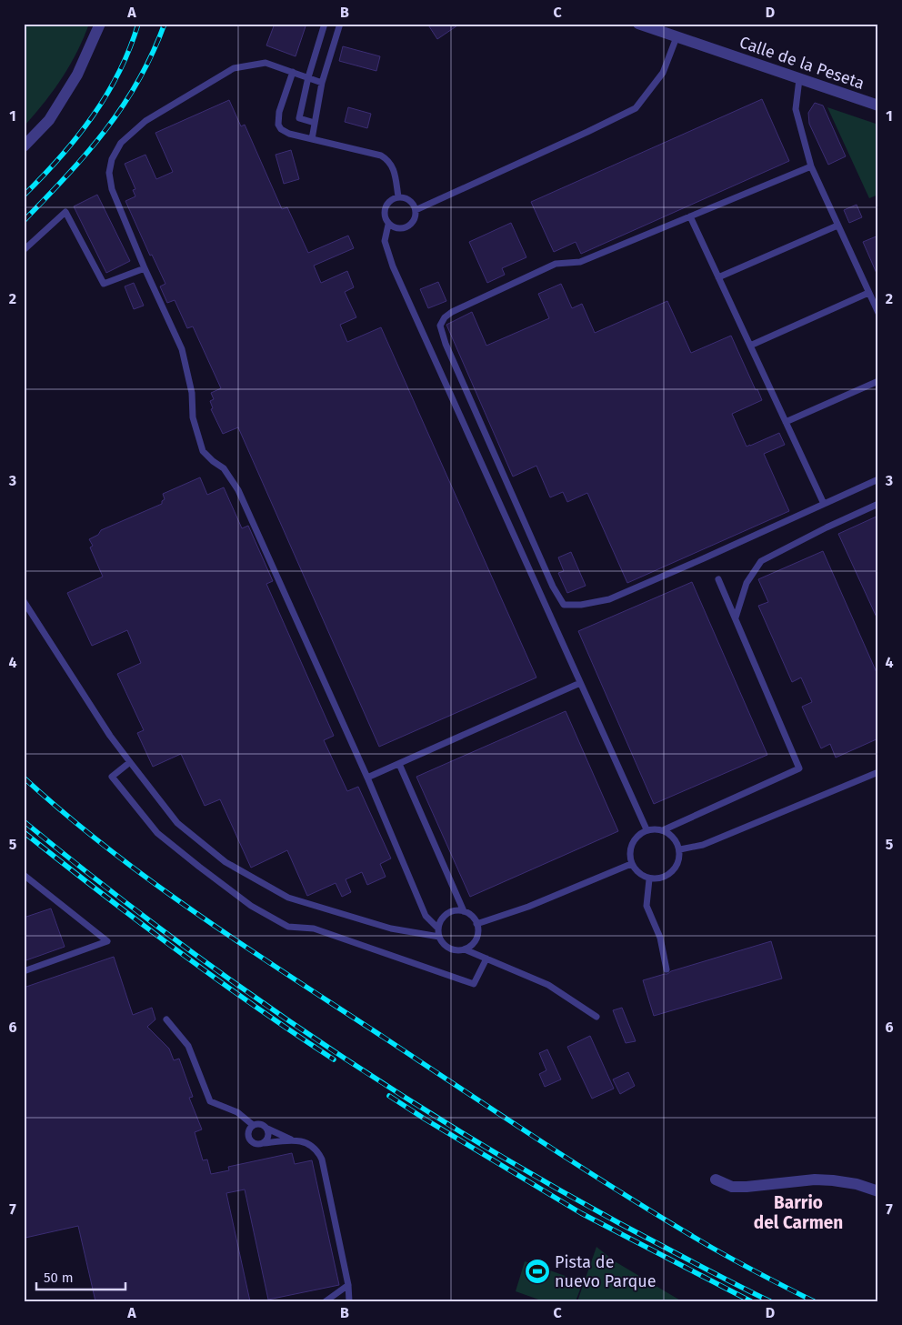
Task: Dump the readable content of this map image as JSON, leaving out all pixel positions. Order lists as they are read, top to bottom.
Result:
{
  "streets": {
    "street": ["Calle de la Peseta"]
  },
  "districts": ["Barrio del Carmen"],
  "places": {
    "sports": ["Pista de nuevo Parque"]
  },
  "scale_bar": "50 m",
  "grid": {
    "columns": [
      "A",
      "B",
      "C",
      "D"
    ],
    "rows": [
      "1",
      "2",
      "3",
      "4",
      "5",
      "6",
      "7"
    ]
  }
}
